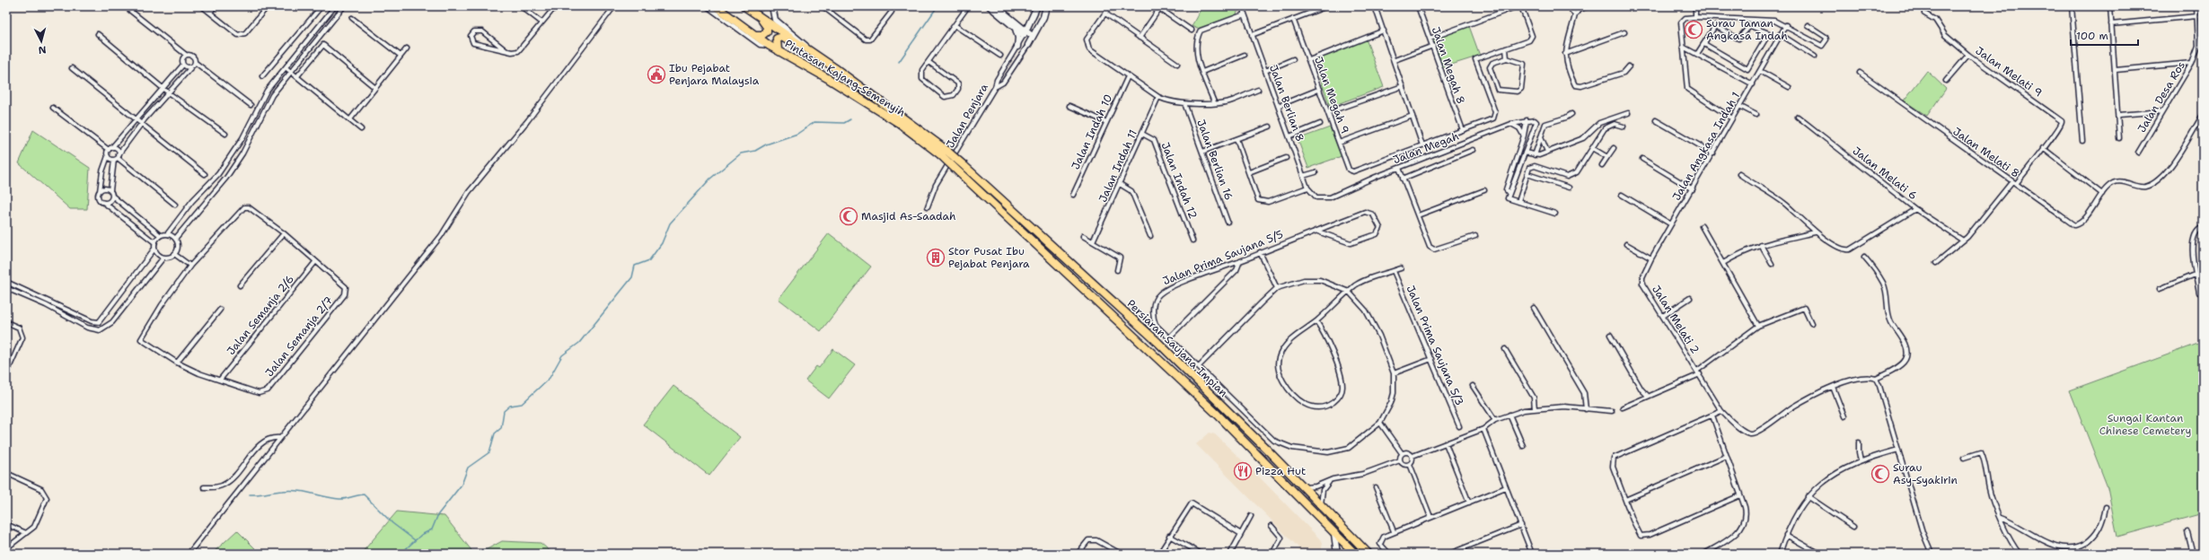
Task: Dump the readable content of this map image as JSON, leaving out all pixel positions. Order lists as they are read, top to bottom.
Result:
{
  "streets": {
    "highway": ["Pintasan Kajang-Semenyih", "Persiaran Saujana Impian"],
    "street": [
      "Jalan Megah 8",
      "Jalan Melati 9",
      "Jalan Megah 9",
      "Jalan Desa Ros",
      "Jalan Berlian 8",
      "Jalan Penjara",
      "Jalan Indah 10",
      "Jalan Angkasa Indah 1",
      "Jalan Megah",
      "Jalan Melati 8",
      "Jalan Berlian 16",
      "Jalan Indah 11",
      "Jalan Melati 6",
      "Jalan Indah 12",
      "Jalan Prima Saujana 5/5",
      "Jalan Semanja 2/6",
      "Jalan Melati 2",
      "Jalan Semanja 2/7",
      "Jalan Prima Saujana 5/3"
    ]
  },
  "crossings": [
    ["Jalan Melati 9", "Jalan Melati 8"],
    ["Jalan Melati 9", "Jalan Melati 6"],
    ["Pintasan Kajang-Semenyih", "Persiaran Saujana Impian"],
    ["Jalan Megah 9", "Jalan Megah"],
    ["Jalan Berlian 8", "Jalan Megah"],
    ["Jalan Angkasa Indah 1", "Jalan Melati 2"],
    ["Jalan Indah 11", "Jalan Indah 12"],
    ["Jalan Semanja 2/6", "Jalan Semanja 2/7"]
  ],
  "parks": ["Sungai Kantan Chinese Cemetery"],
  "places": {
    "mosque": ["Surau Taman Angkasa Indah", "Masjid As-Saadah", "Surau Asy-Syakirin"],
    "public building": ["Ibu Pejabat Penjara Malaysia"],
    "building": ["Stor Pusat Ibu Pejabat Penjara"],
    "restaurant": ["Pizza Hut"]
  },
  "scale_bar": "100 m",
  "north": "bottom"
}
